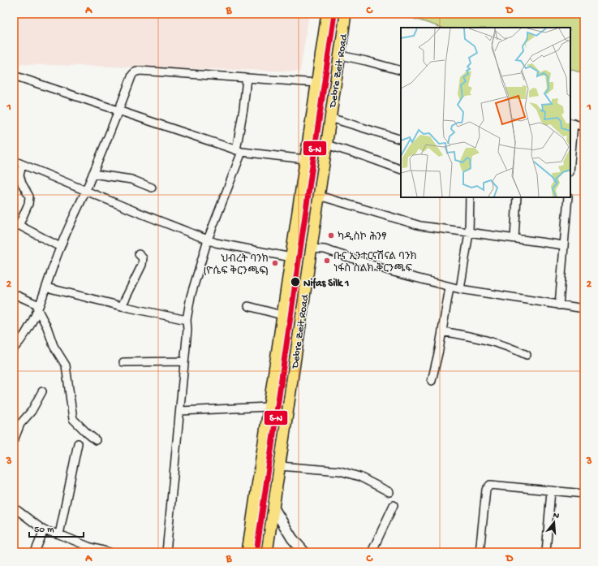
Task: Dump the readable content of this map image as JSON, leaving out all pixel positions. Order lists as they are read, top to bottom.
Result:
{
  "streets": {
    "main road": ["Debre Zeit Road"]
  },
  "places": [
    "ካዲስኮ ሕንፃ",
    "ቡና ኢንተርናሽናል ባንክ ነፋስ ስልክ ቅርንጫፍ",
    "ህብረት ባንክ (ዮሴፍ ቅርንጫፍ)",
    "Nifas Silk 1"
  ],
  "lines": ["transit line S-N"],
  "scale_bar": "50 m",
  "north": "top",
  "grid": {
    "columns": [
      "A",
      "B",
      "C",
      "D"
    ],
    "rows": ["1", "2", "3"]
  }
}
